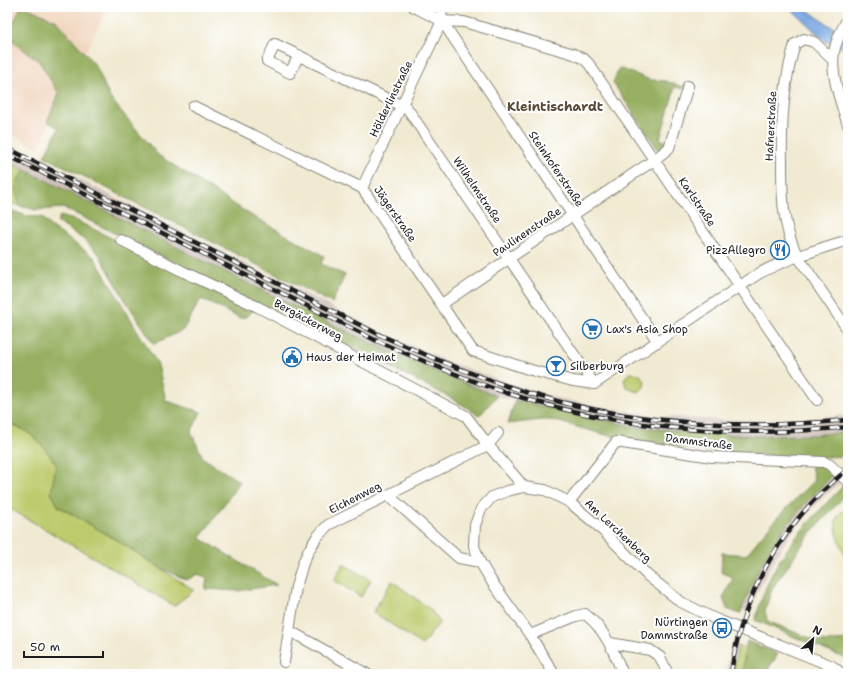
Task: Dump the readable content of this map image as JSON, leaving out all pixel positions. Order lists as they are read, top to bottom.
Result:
{
  "streets": {
    "street": [
      "Hölderlinstraße",
      "Hafnerstraße",
      "Steinhoferstraße",
      "Wilhelmstraße",
      "Karlstraße",
      "Jägerstraße",
      "Paulinenstraße",
      "Bergäckerweg",
      "Dammstraße",
      "Eichenweg",
      "Am Lerchenberg"
    ]
  },
  "crossings": [
    ["Hölderlinstraße", "Steinhoferstraße"],
    ["Hölderlinstraße", "Wilhelmstraße"],
    ["Hölderlinstraße", "Karlstraße"],
    ["Hölderlinstraße", "Jägerstraße"],
    ["Steinhoferstraße", "Karlstraße"],
    ["Steinhoferstraße", "Paulinenstraße"],
    ["Wilhelmstraße", "Jägerstraße"],
    ["Wilhelmstraße", "Paulinenstraße"],
    ["Karlstraße", "Paulinenstraße"],
    ["Jägerstraße", "Paulinenstraße"],
    ["Bergäckerweg", "Eichenweg"],
    ["Bergäckerweg", "Am Lerchenberg"],
    ["Dammstraße", "Am Lerchenberg"]
  ],
  "districts": ["Kleintischardt"],
  "places": {
    "restaurant": ["PizzAllegro"],
    "supermarket": ["Lax's Asia Shop"],
    "public building": ["Haus der Heimat"],
    "bar": ["Silberburg"],
    "bus stop": ["Nürtingen Dammstraße"]
  },
  "scale_bar": "50 m",
  "north": "top right"
}
